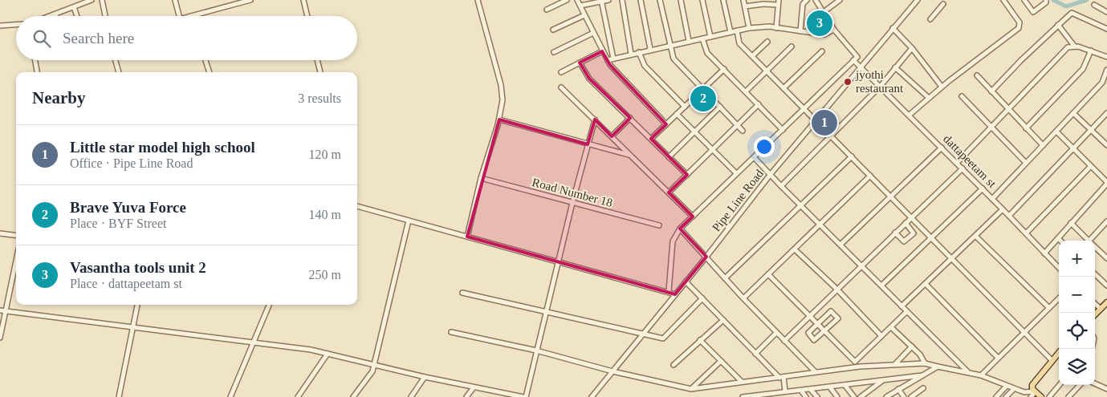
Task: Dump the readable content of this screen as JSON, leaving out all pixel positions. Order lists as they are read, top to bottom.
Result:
{
  "streets": {
    "street": ["dattapeetam st", "Road Number 18", "Pipe Line Road"]
  },
  "crossings": [
    ["dattapeetam st", "Pipe Line Road"]
  ],
  "places": ["jyothi restaurant"],
  "page": {
    "pins": ["3", "2", "1"],
    "search": "Search here",
    "heading": ["Nearby", "3 results"],
    "list": [
      {
        "mark": "1",
        "name": "Little star model high school",
        "note": "Office · Pipe Line Road",
        "value": "120 m"
      },
      {
        "mark": "2",
        "name": "Brave Yuva Force",
        "note": "Place · BYF Street",
        "value": "140 m"
      },
      {
        "mark": "3",
        "name": "Vasantha tools unit 2",
        "note": "Place · dattapeetam st",
        "value": "250 m"
      }
    ],
    "map_buttons": ["+", "−"]
  }
}
